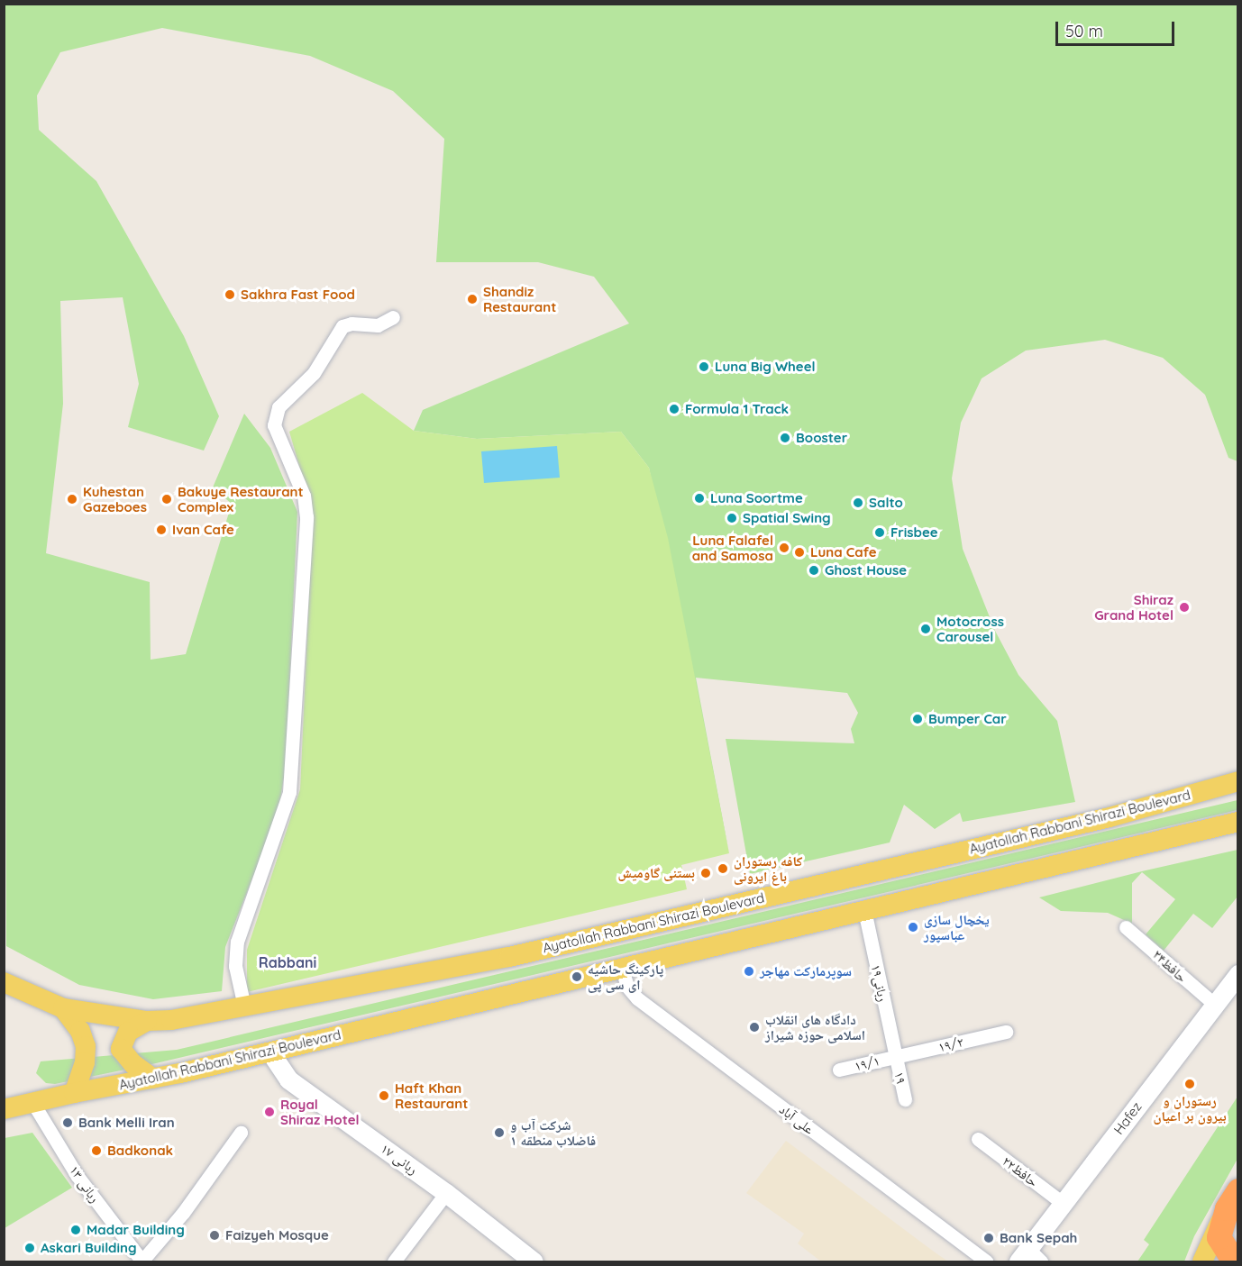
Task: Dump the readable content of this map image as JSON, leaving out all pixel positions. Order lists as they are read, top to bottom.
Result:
{
  "streets": {
    "main road": ["Ayatollah Rabbani Shirazi Boulevard", "Hafez", "ربانی ۱۷"],
    "street": [
      "حافظ۲۴",
      "ربانی۱۹",
      "۱۹/۲",
      "۱۹/۱",
      "۱۹",
      "علی آباد",
      "حافظ۲۲",
      "ربانی ۱۳"
    ]
  },
  "crossings": [
    ["Ayatollah Rabbani Shirazi Boulevard", "ربانی۱۹"],
    ["Ayatollah Rabbani Shirazi Boulevard", "علی آباد"],
    ["Ayatollah Rabbani Shirazi Boulevard", "ربانی ۱۷"],
    ["Ayatollah Rabbani Shirazi Boulevard", "ربانی ۱۳"],
    ["حافظ۲۴", "Hafez"],
    ["ربانی۱۹", "۱۹/۲"],
    ["ربانی۱۹", "۱۹/۱"],
    ["ربانی۱۹", "۱۹"],
    ["۱۹/۲", "۱۹/۱"],
    ["۱۹/۲", "۱۹"],
    ["۱۹/۱", "۱۹"],
    ["Hafez", "حافظ۲۲"]
  ],
  "districts": ["Rabbani"],
  "places": [
    "Sakhra Fast Food",
    "Shandiz Restaurant",
    "Luna Big Wheel",
    "Formula 1 Track",
    "Booster",
    "Luna Soortme",
    "Kuhestan Gazeboes",
    "Bakuye Restaurant Complex",
    "Salto",
    "Spatial Swing",
    "Ivan Cafe",
    "Frisbee",
    "Luna Falafel and Samosa",
    "Luna Cafe",
    "Ghost House",
    "Shiraz Grand Hotel",
    "Motocross Carousel",
    "Bumper Car",
    "کافه رستوران باغ ایرونی",
    "بستنی گاومیش",
    "یخچال سازی عباسپور",
    "سوپرمارکت مهاجر",
    "پارکینگ حاشیه ای سی پی",
    "دادگاه های انقلاب اسلامی حوزه شیراز",
    "رستوران و بیرون بر اعيان",
    "Haft Khan Restaurant",
    "Royal Shiraz Hotel",
    "Bank Melli Iran",
    "شرکت آب و فاضلاب منطقه ۱",
    "Badkonak",
    "Madar Building",
    "Faizyeh Mosque",
    "Bank Sepah",
    "Askari Building"
  ],
  "scale_bar": "50 m"
}
